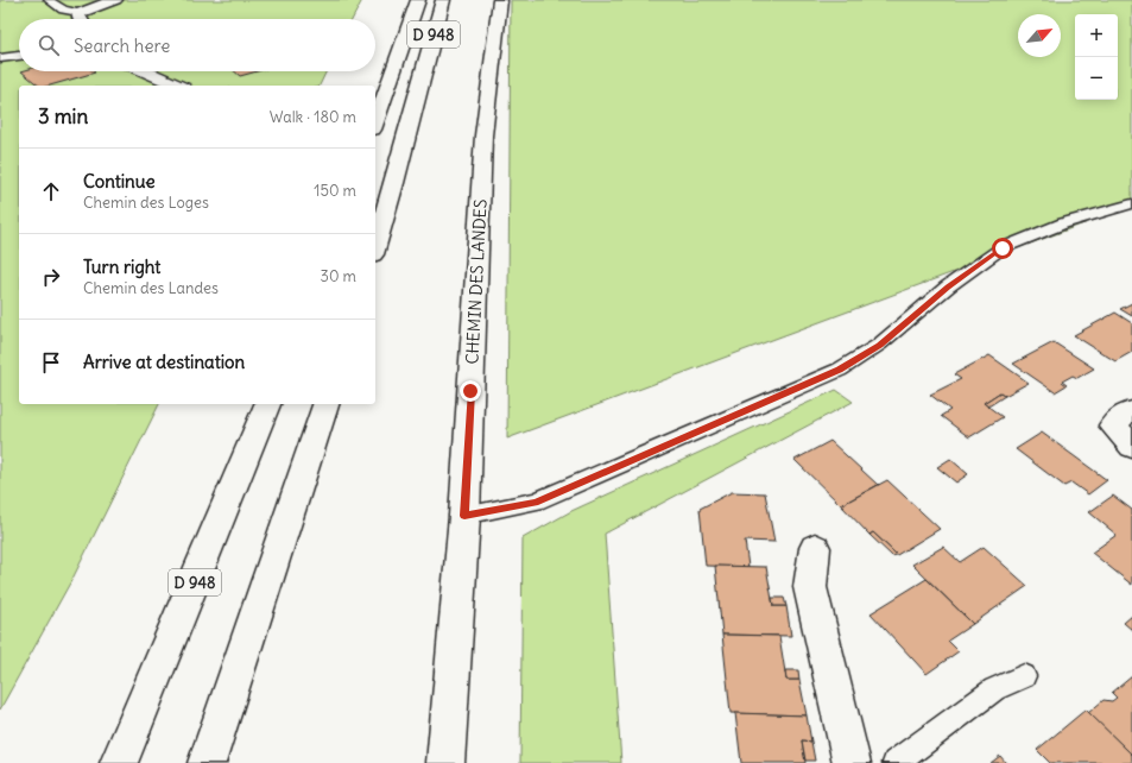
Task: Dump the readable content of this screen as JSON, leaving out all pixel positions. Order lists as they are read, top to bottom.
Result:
{
  "streets": {
    "main road": ["D 948", "CHEMIN DES LANDES"]
  },
  "north": "top right",
  "page": {
    "map_buttons": ["+", "−"],
    "search": "Search here",
    "heading": ["3 min", "Walk · 180 m"],
    "list": [
      ["Continue", "Chemin des Loges", "150 m"],
      ["Turn right", "Chemin des Landes", "30 m"],
      "Arrive at destination"
    ]
  }
}
